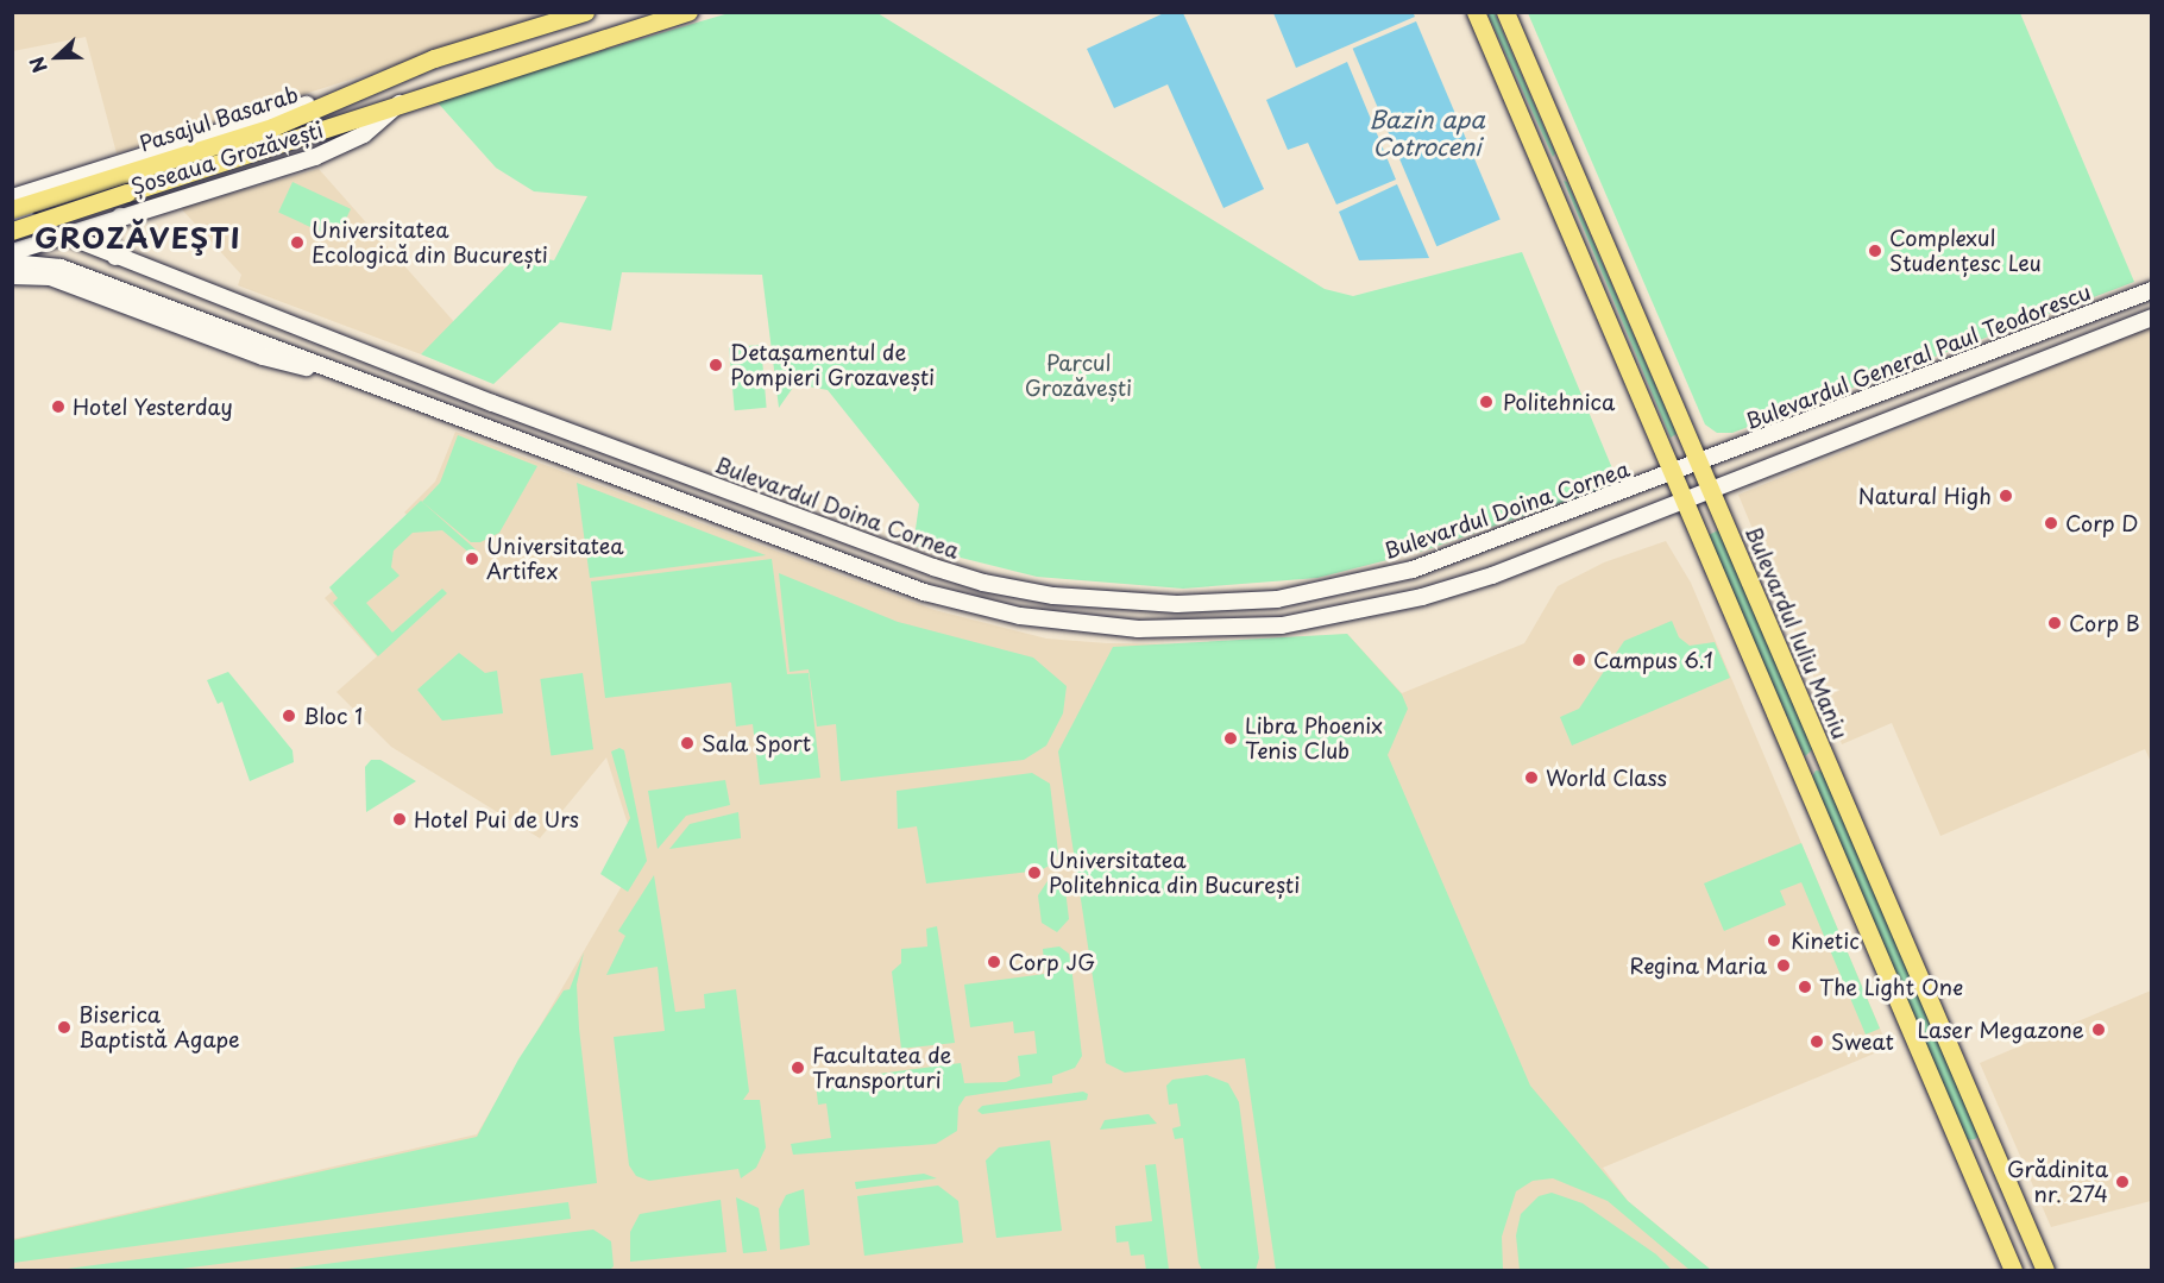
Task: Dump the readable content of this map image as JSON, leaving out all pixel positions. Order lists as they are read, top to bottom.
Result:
{
  "streets": {
    "main road": [
      "Pasajul Basarab",
      "Șoseaua Grozăvești",
      "Bulevardul General Paul Teodorescu",
      "Bulevardul Doina Cornea",
      "Bulevardul Iuliu Maniu"
    ]
  },
  "crossings": [
    ["Pasajul Basarab", "Șoseaua Grozăvești"],
    ["Pasajul Basarab", "Bulevardul Doina Cornea"],
    ["Șoseaua Grozăvești", "Bulevardul Doina Cornea"],
    ["Bulevardul General Paul Teodorescu", "Bulevardul Doina Cornea"],
    ["Bulevardul General Paul Teodorescu", "Bulevardul Iuliu Maniu"],
    ["Bulevardul Doina Cornea", "Bulevardul Iuliu Maniu"]
  ],
  "districts": ["GROZĂVEŞTI"],
  "water": ["Bazin apa Cotroceni"],
  "parks": ["Parcul Grozăvești"],
  "places": [
    "Universitatea Ecologică din București",
    "Complexul Studențesc Leu",
    "Detașamentul de Pompieri Grozavești",
    "Politehnica",
    "Hotel Yesterday",
    "Natural High",
    "Corp D",
    "Universitatea Artifex",
    "Corp B",
    "Campus 6.1",
    "Bloc 1",
    "Libra Phoenix Tenis Club",
    "Sala Sport",
    "World Class",
    "Hotel Pui de Urs",
    "Universitatea Politehnica din București",
    "Kinetic",
    "Corp JG",
    "Regina Maria",
    "The Light One",
    "Biserica Baptistă Agape",
    "Laser Megazone",
    "Sweat",
    "Facultatea de Transporturi",
    "Grădinita nr. 274"
  ],
  "north": "left"
}
